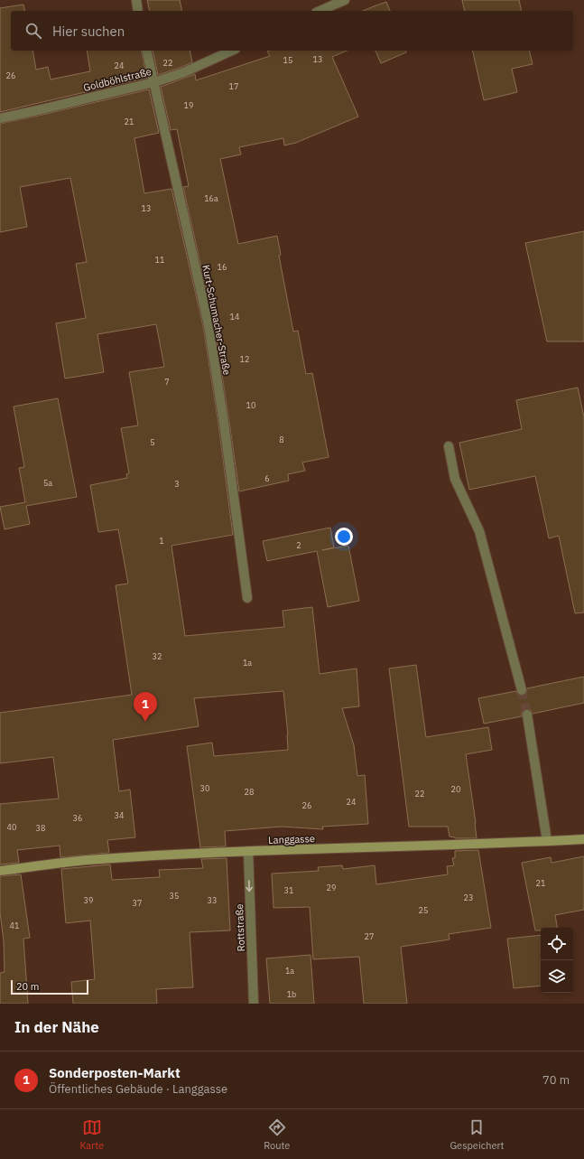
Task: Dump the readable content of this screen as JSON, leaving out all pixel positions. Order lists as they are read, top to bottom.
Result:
{
  "streets": {
    "main road": ["Langgasse"],
    "street": ["Goldböhlstraße", "Kurt-Schumacher-Straße", "Rottstraße"]
  },
  "crossings": [
    ["Goldböhlstraße", "Kurt-Schumacher-Straße"],
    ["Langgasse", "Rottstraße"]
  ],
  "one_way": ["Rottstraße"],
  "house_numbers": [
    "13",
    "15",
    "22",
    "24",
    "26",
    "17",
    "19",
    "21",
    "16a",
    "13",
    "11",
    "16",
    "14",
    "12",
    "7",
    "10",
    "8",
    "5",
    "6",
    "5a",
    "3",
    "1",
    "2",
    "32",
    "1a",
    "30",
    "20",
    "28",
    "22",
    "24",
    "26",
    "34",
    "36",
    "40",
    "38",
    "21",
    "29",
    "31",
    "35",
    "23",
    "39",
    "33",
    "37",
    "25",
    "41",
    "27",
    "1a",
    "1b"
  ],
  "scale_bar": "20 m",
  "page": {
    "search": "Hier suchen",
    "pins": "1",
    "scale": "20 m",
    "heading": "In der Nähe",
    "list": [
      {
        "mark": "1",
        "name": "Sonderposten-Markt",
        "note": "Öffentliches Gebäude · Langgasse",
        "value": "70 m"
      }
    ],
    "nav": ["Karte", "Route", "Gespeichert"]
  }
}
